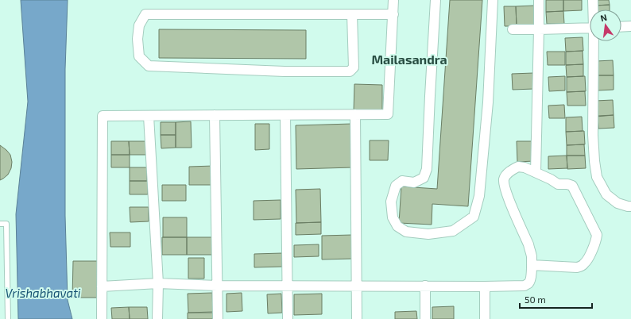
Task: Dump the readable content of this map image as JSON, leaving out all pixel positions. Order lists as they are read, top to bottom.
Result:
{
  "districts": ["Mailasandra"],
  "water": ["Vrishabhavati"],
  "scale_bar": "50 m",
  "north": "top"
}
